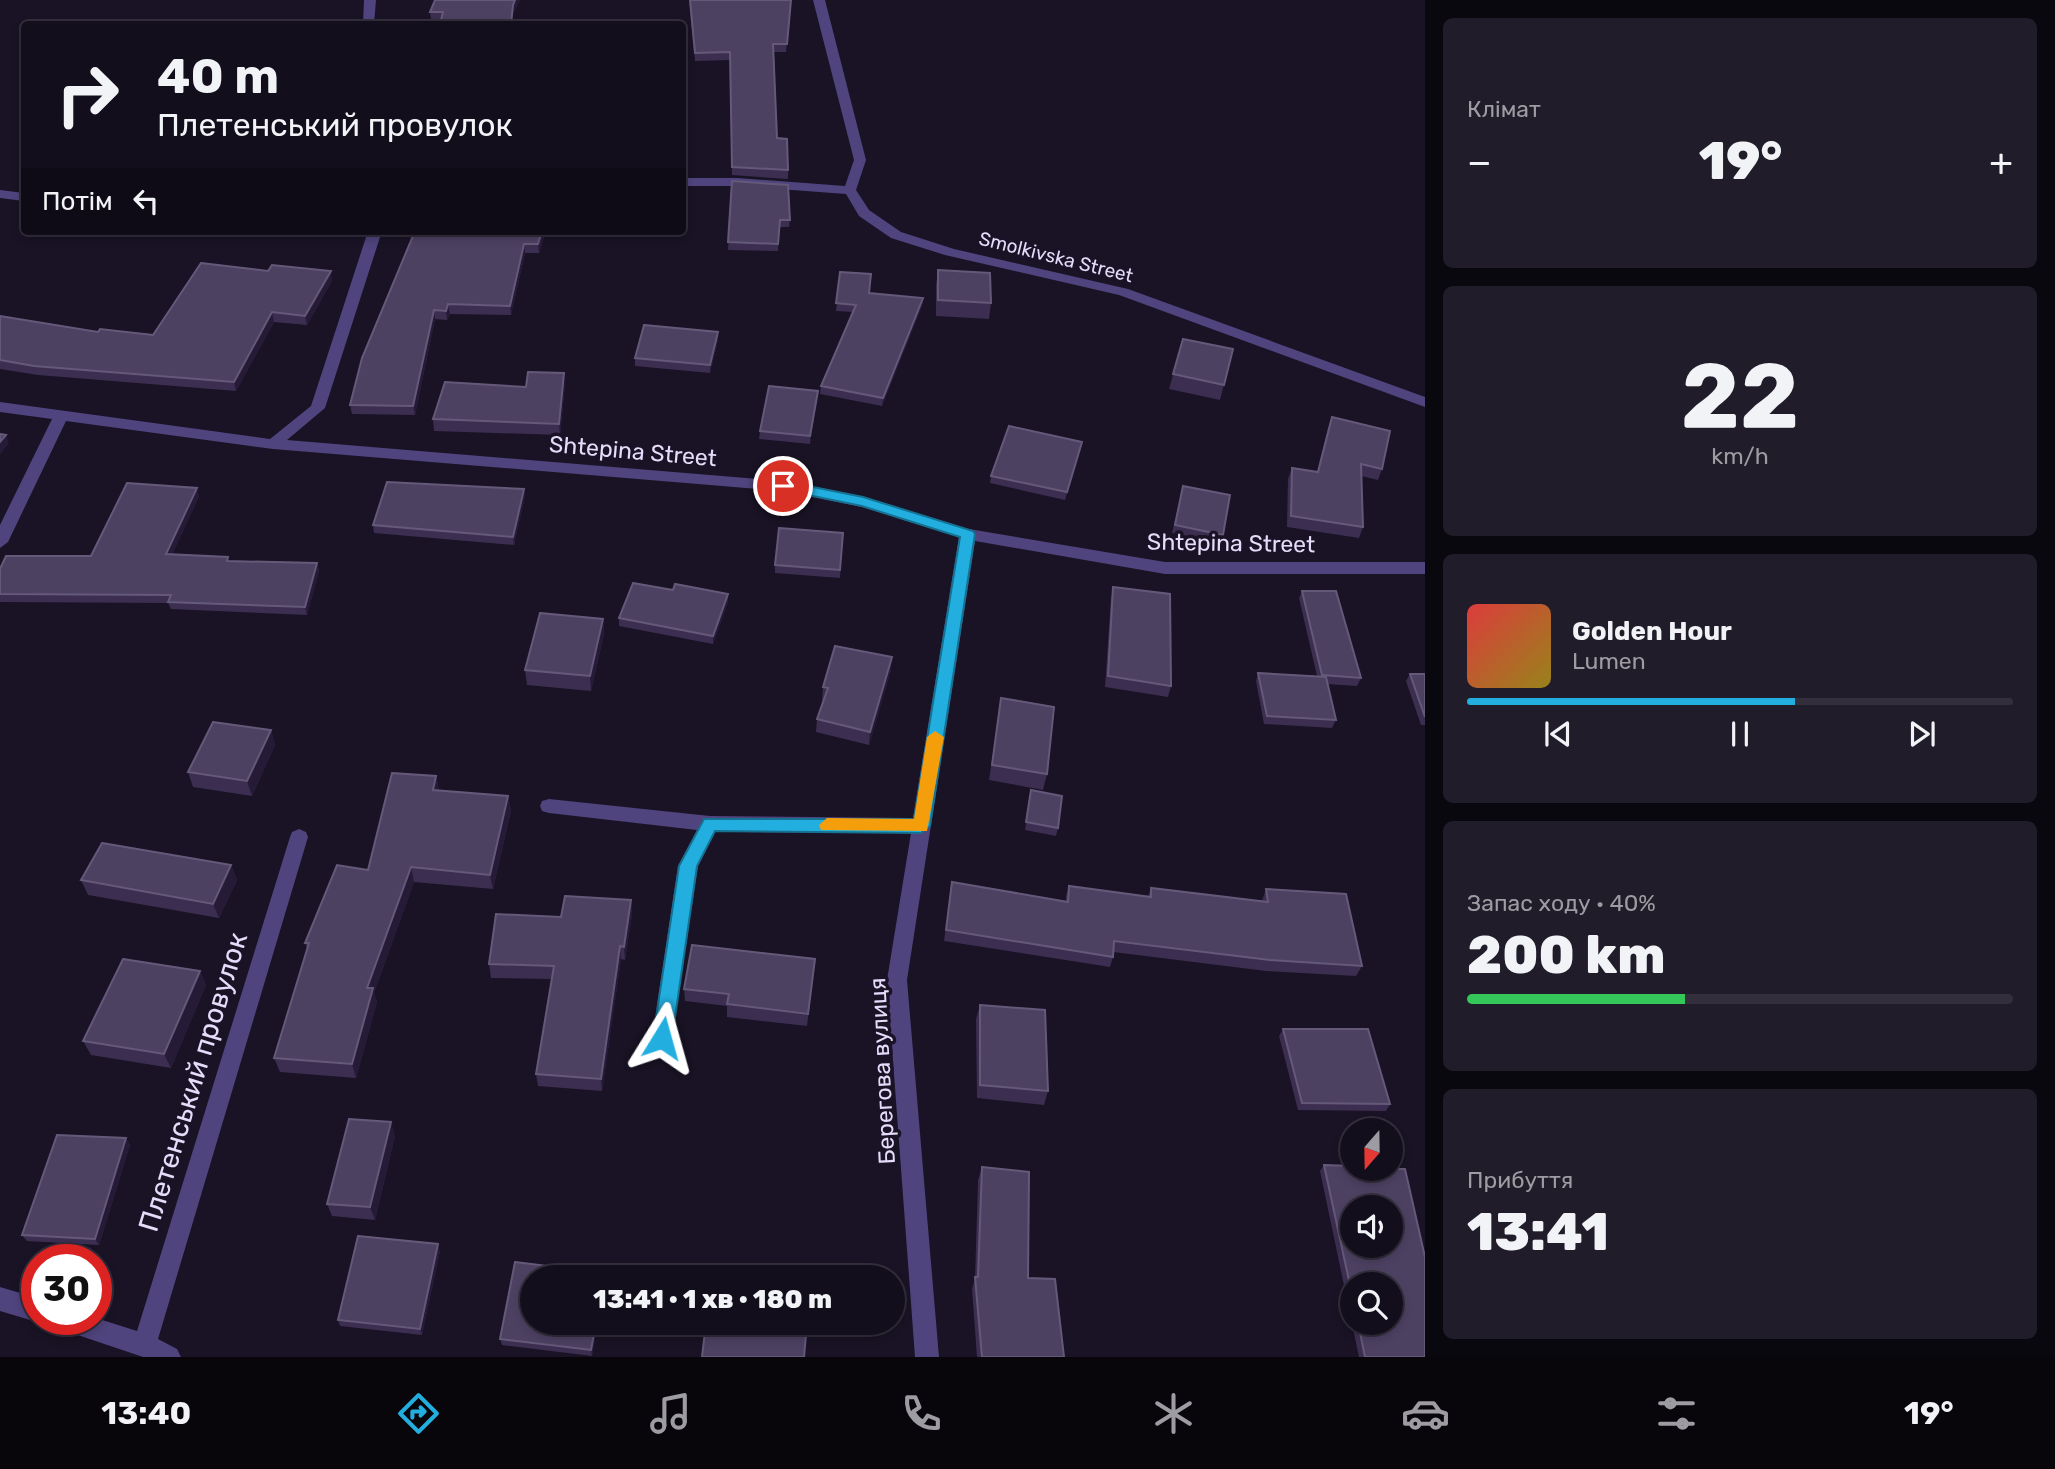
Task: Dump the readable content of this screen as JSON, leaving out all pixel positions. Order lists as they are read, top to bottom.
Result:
{
  "streets": {
    "street": [
      "Smolkivska Street",
      "Shtepina Street",
      "Берегова вулиця",
      "Плетенський провулок"
    ]
  },
  "crossings": [
    ["Shtepina Street", "Берегова вулиця"]
  ],
  "north": "bottom",
  "page": {
    "tile": [
      "Клімат",
      ["22", "km/h"],
      ["Запас ходу · 40%", "200 km"],
      ["Прибуття", "13:41"]
    ],
    "turn": ["40 m", "Плетенський провулок"],
    "heat": ["−", "19°", "+"],
    "then": "Потім",
    "song": ["Golden Hour", "Lumen"],
    "limit": "30",
    "trip": "13:41 · 1 хв · 180 m",
    "tabs": ["13:40", "19°"]
  }
}
